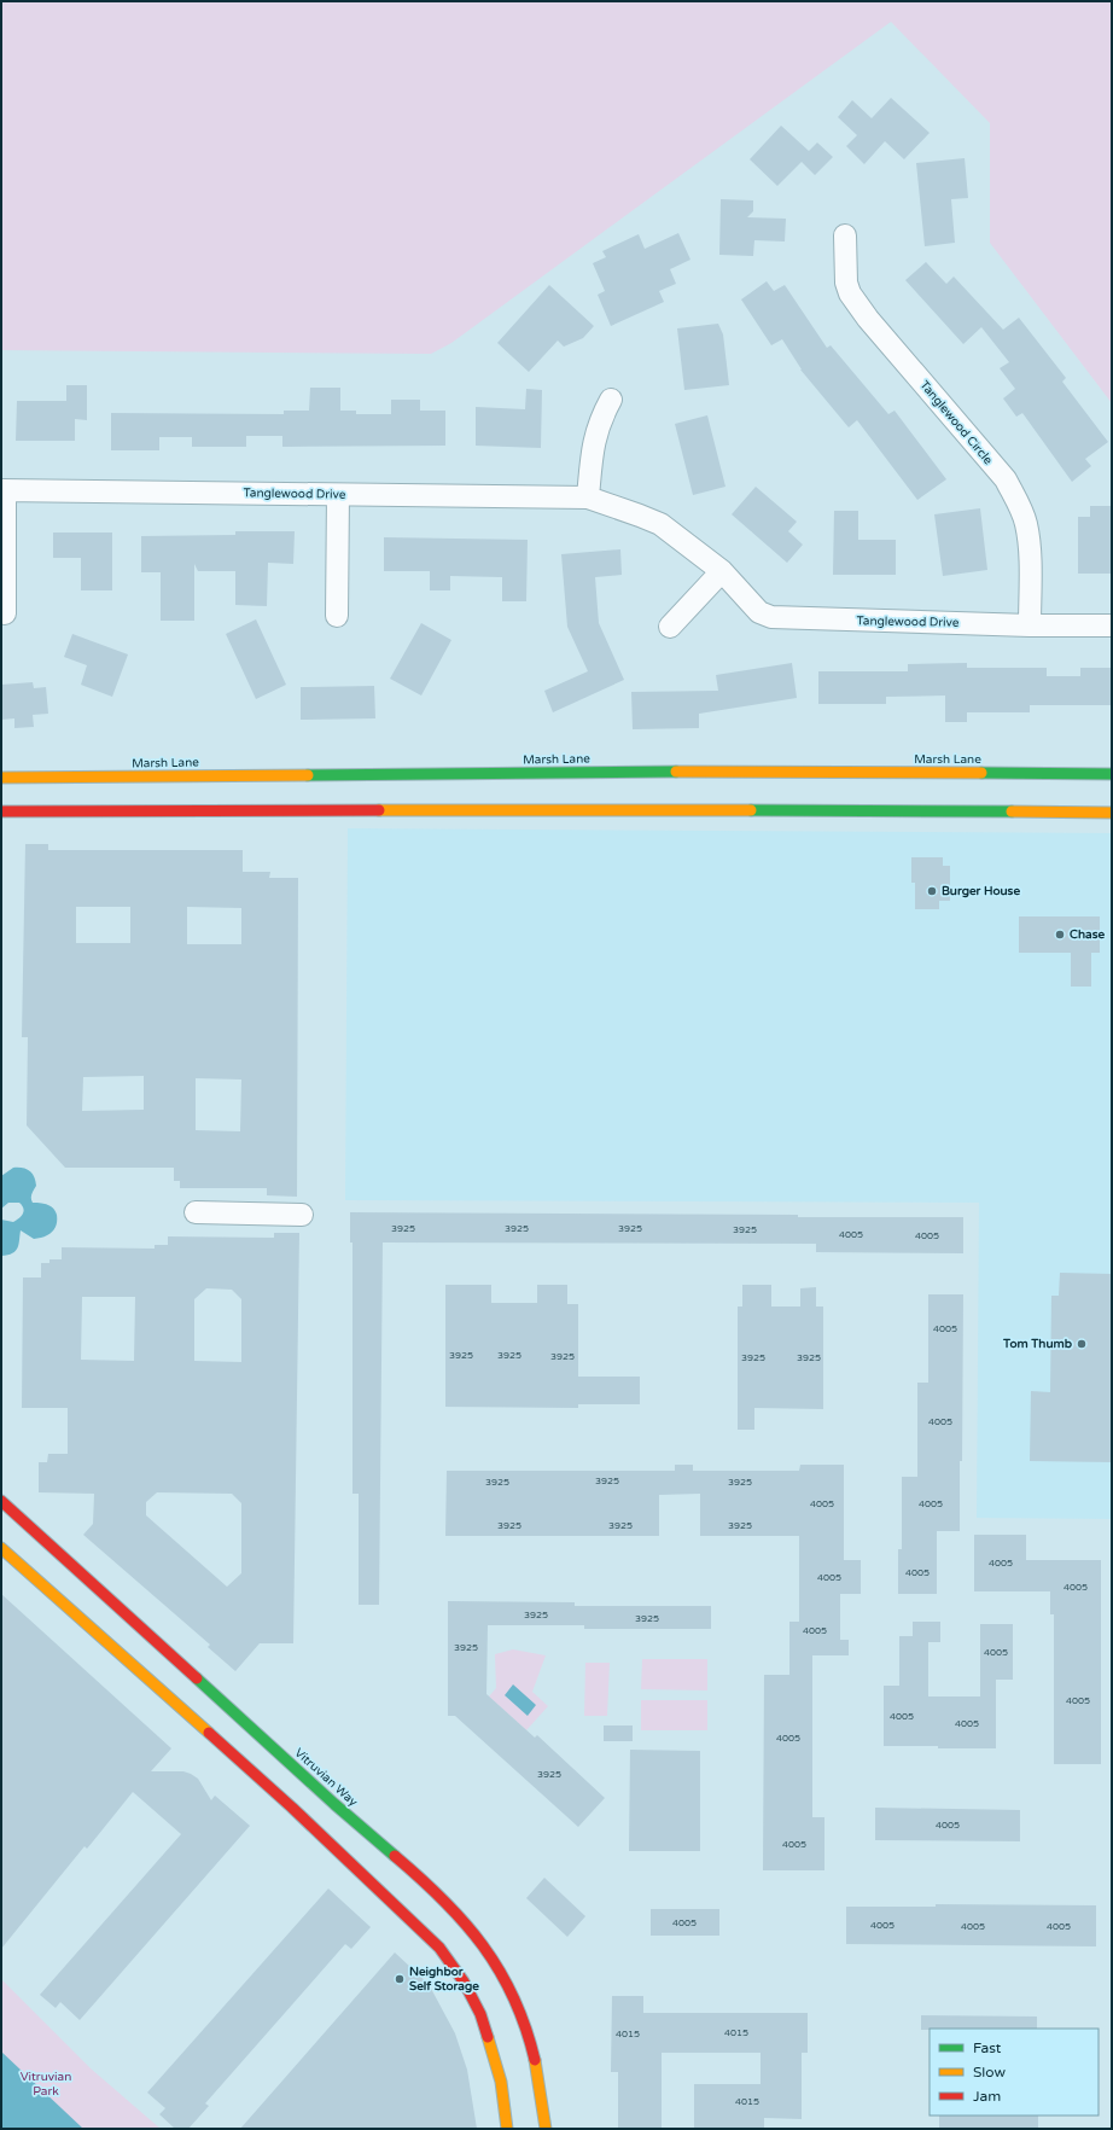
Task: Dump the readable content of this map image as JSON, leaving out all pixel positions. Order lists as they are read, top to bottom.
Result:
{
  "streets": {
    "main road": ["Marsh Lane", "Vitruvian Way"],
    "street": ["Tanglewood Circle", "Tanglewood Drive"]
  },
  "crossings": [
    ["Tanglewood Circle", "Tanglewood Drive"]
  ],
  "parks": ["Vitruvian Park"],
  "places": [
    "Burger House",
    "Chase",
    "Tom Thumb",
    "Neighbor Self Storage"
  ],
  "house_numbers": [
    "3925",
    "3925",
    "3925",
    "3925",
    "4005",
    "4005",
    "4005",
    "3925",
    "3925",
    "3925",
    "3925",
    "3925",
    "4005",
    "3925",
    "3925",
    "3925",
    "4005",
    "4005",
    "3925",
    "3925",
    "3925",
    "4005",
    "4005",
    "4005",
    "4005",
    "3925",
    "3925",
    "4005",
    "3925",
    "4005",
    "4005",
    "4005",
    "4005",
    "4005",
    "3925",
    "4005",
    "4005",
    "4005",
    "4005",
    "4005",
    "4005",
    "4015",
    "4015",
    "4015"
  ],
  "legend": ["Fast", "Slow", "Jam"]
}
